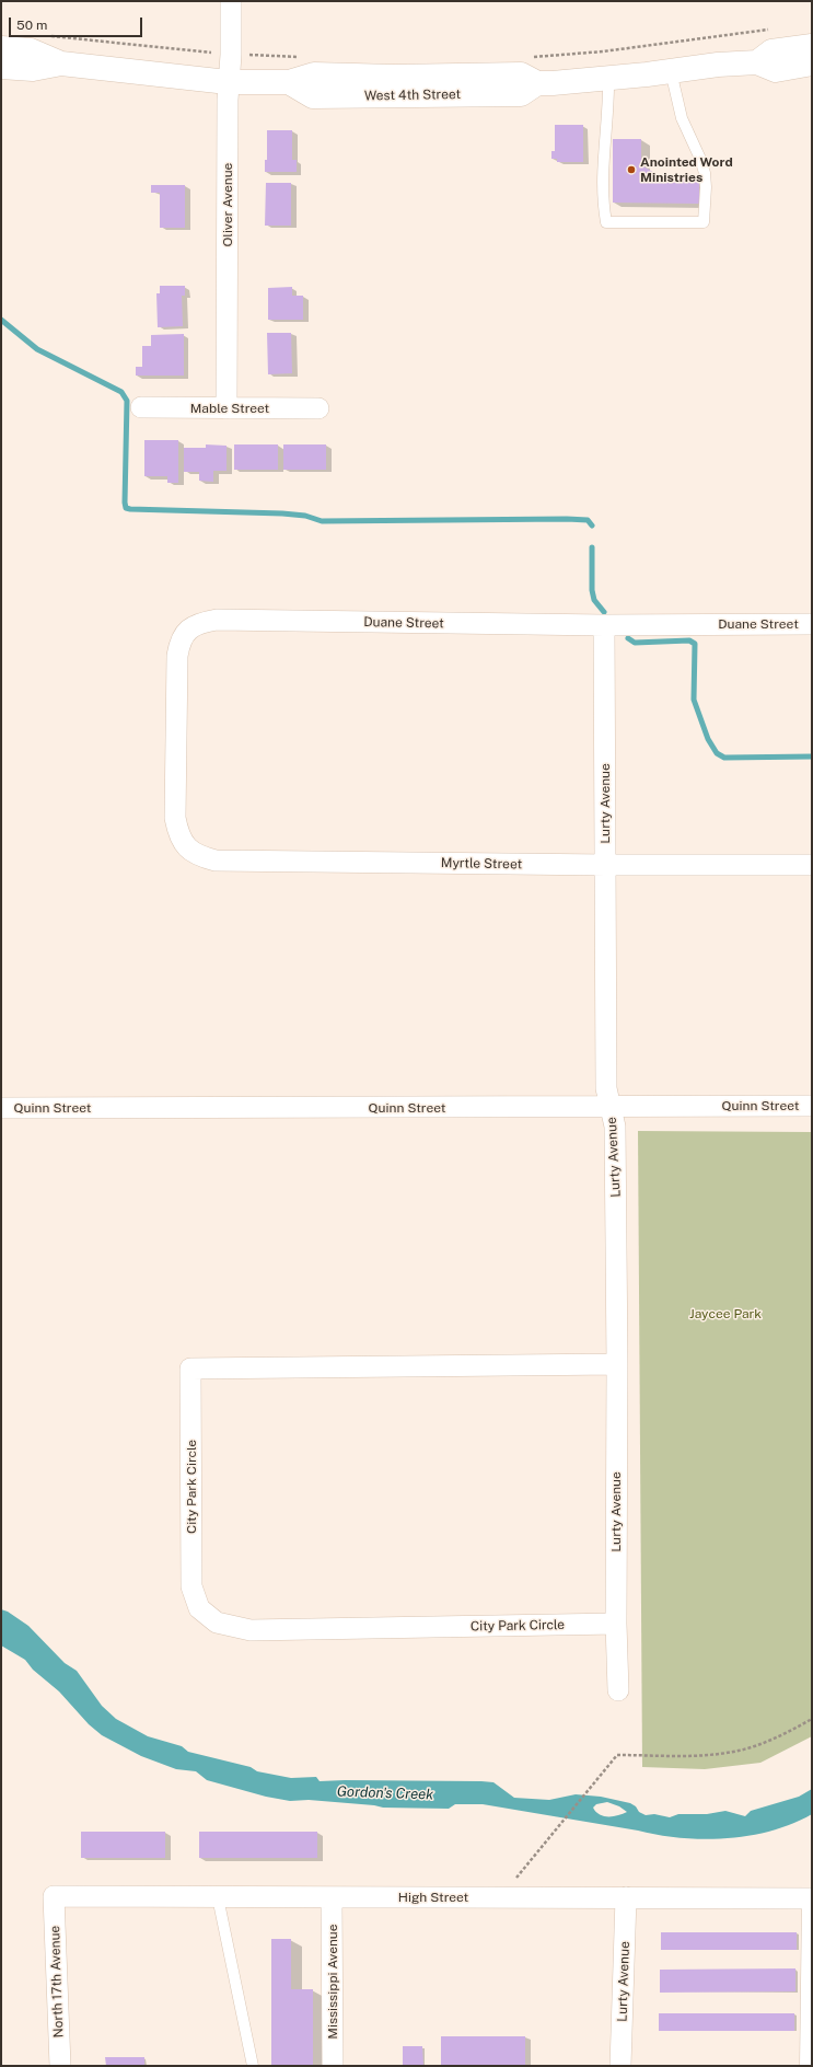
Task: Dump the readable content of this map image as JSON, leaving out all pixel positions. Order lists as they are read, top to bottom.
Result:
{
  "streets": {
    "main road": ["West 4th Street"],
    "street": [
      "Oliver Avenue",
      "Mable Street",
      "Duane Street",
      "Lurty Avenue",
      "Myrtle Street",
      "Quinn Street",
      "City Park Circle",
      "High Street",
      "North 17th Avenue",
      "Mississippi Avenue"
    ]
  },
  "crossings": [
    ["West 4th Street", "Oliver Avenue"],
    ["Oliver Avenue", "Mable Street"],
    ["Duane Street", "Lurty Avenue"],
    ["Duane Street", "Myrtle Street"],
    ["Lurty Avenue", "Myrtle Street"],
    ["Lurty Avenue", "Quinn Street"],
    ["Lurty Avenue", "City Park Circle"],
    ["Lurty Avenue", "High Street"],
    ["High Street", "North 17th Avenue"],
    ["High Street", "Mississippi Avenue"]
  ],
  "water": ["Gordon's Creek"],
  "parks": ["Jaycee Park"],
  "places": ["Anointed Word Ministries"],
  "scale_bar": "50 m"
}
